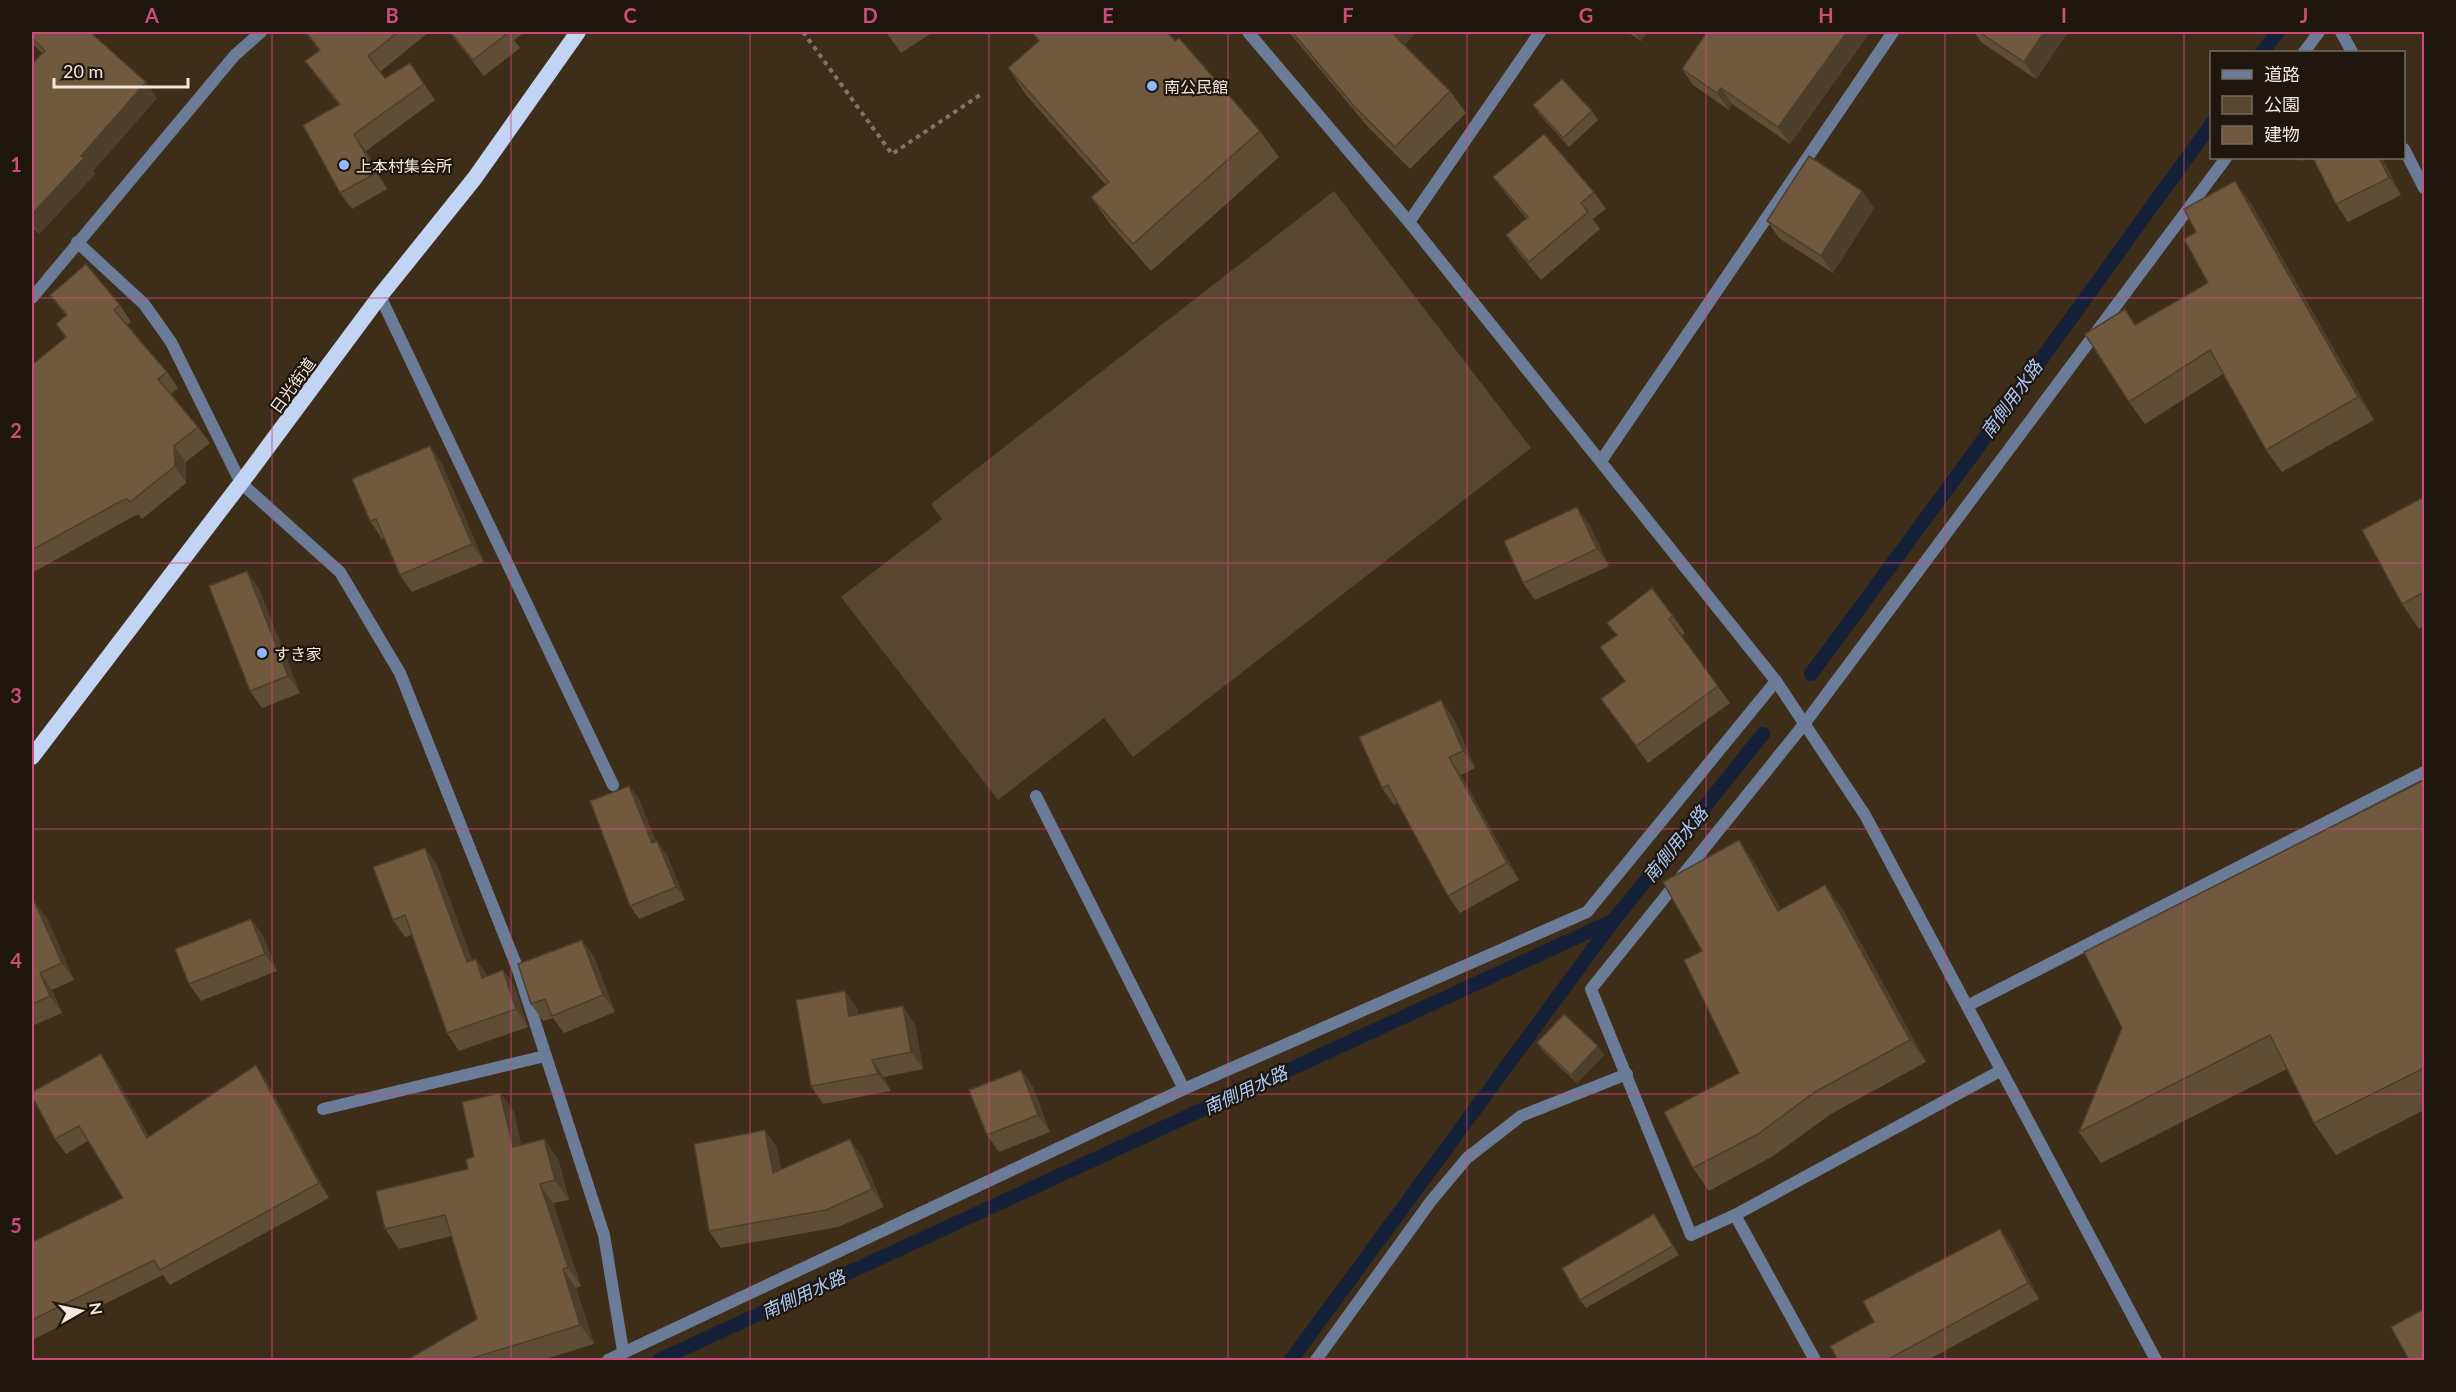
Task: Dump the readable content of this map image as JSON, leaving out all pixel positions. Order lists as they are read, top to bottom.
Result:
{
  "streets": {
    "highway": ["日光街道"]
  },
  "water": ["南側用水路"],
  "places": ["南公民館", "上本村集会所", "すき家"],
  "legend": ["道路", "公園", "建物"],
  "scale_bar": "20 m",
  "north": "right",
  "grid": {
    "columns": [
      "A",
      "B",
      "C",
      "D",
      "E",
      "F",
      "G",
      "H",
      "I",
      "J"
    ],
    "rows": [
      "1",
      "2",
      "3",
      "4",
      "5"
    ]
  }
}
